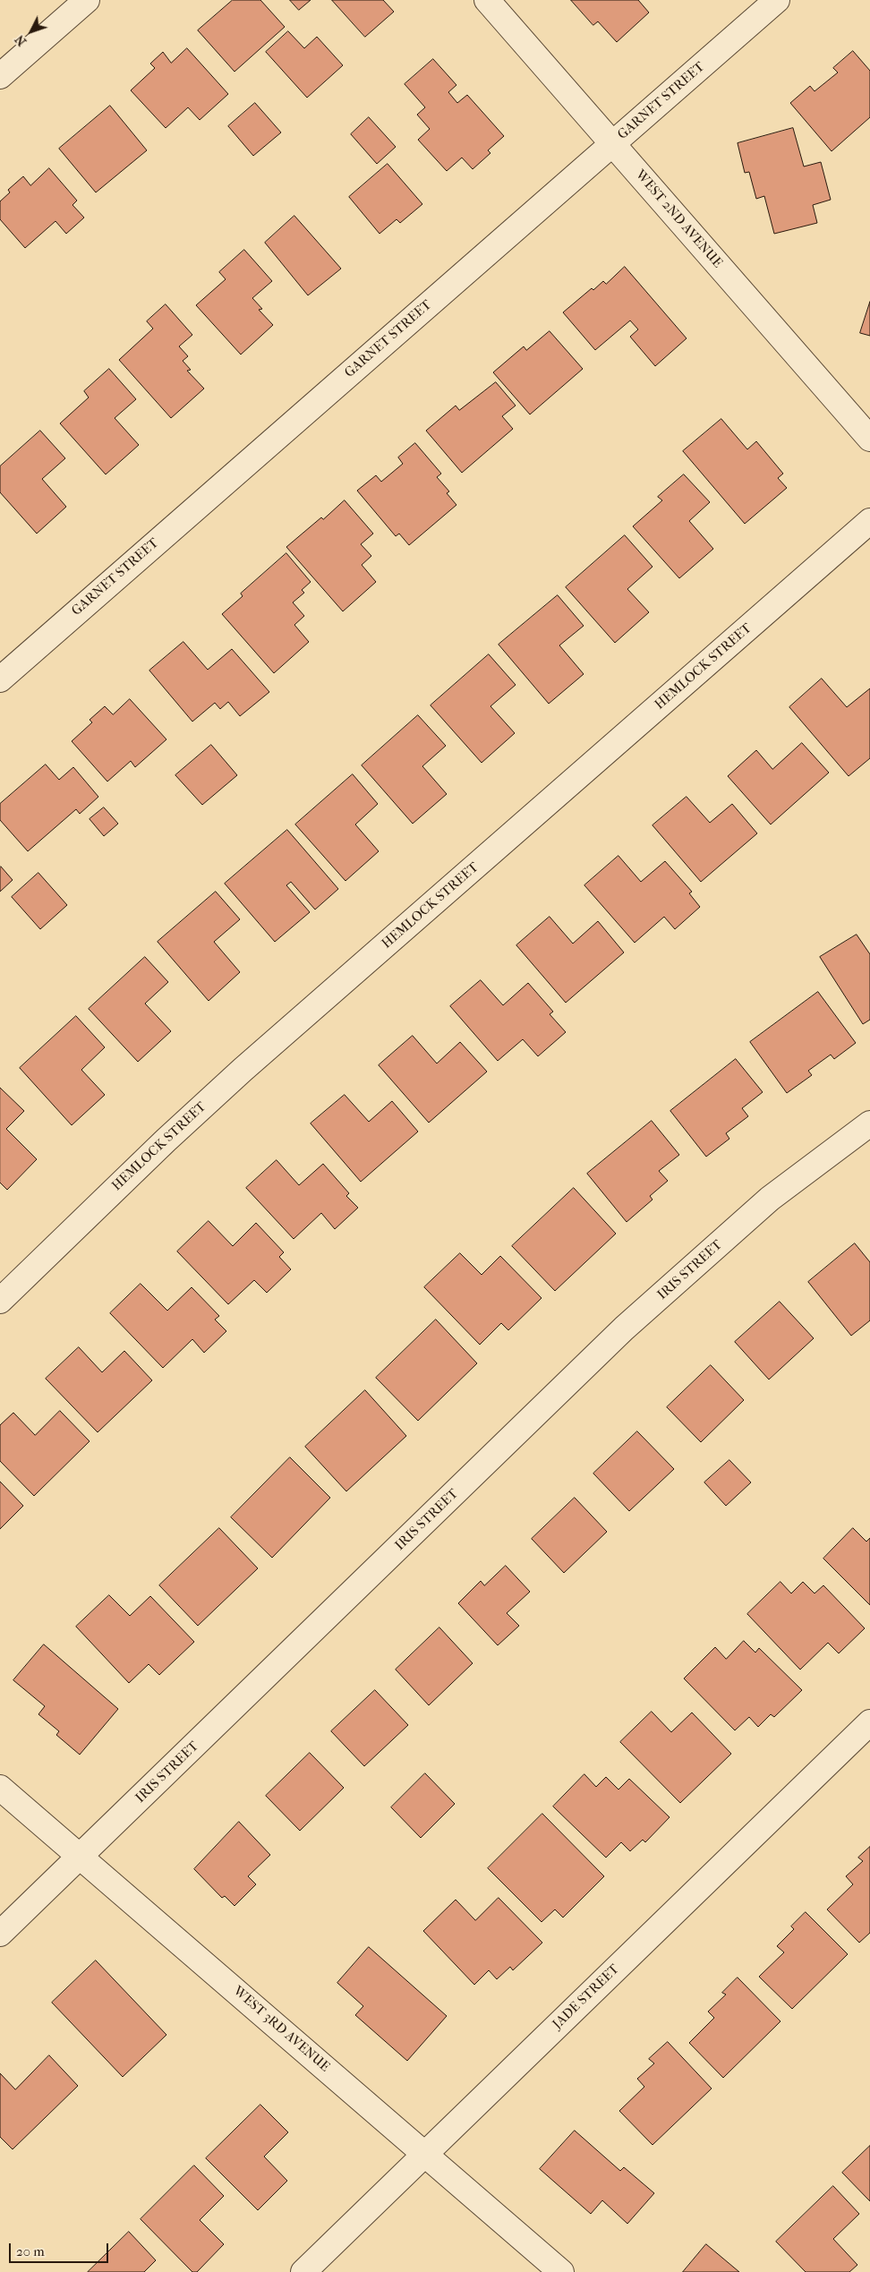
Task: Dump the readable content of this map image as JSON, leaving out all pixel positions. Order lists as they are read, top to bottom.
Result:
{
  "streets": {
    "street": [
      "GARNET STREET",
      "WEST 2ND AVENUE",
      "HEMLOCK STREET",
      "IRIS STREET",
      "JADE STREET",
      "WEST 3RD AVENUE"
    ]
  },
  "crossings": [
    ["GARNET STREET", "WEST 2ND AVENUE"],
    ["IRIS STREET", "WEST 3RD AVENUE"],
    ["JADE STREET", "WEST 3RD AVENUE"]
  ],
  "scale_bar": "20 m",
  "north": "bottom left"
}
